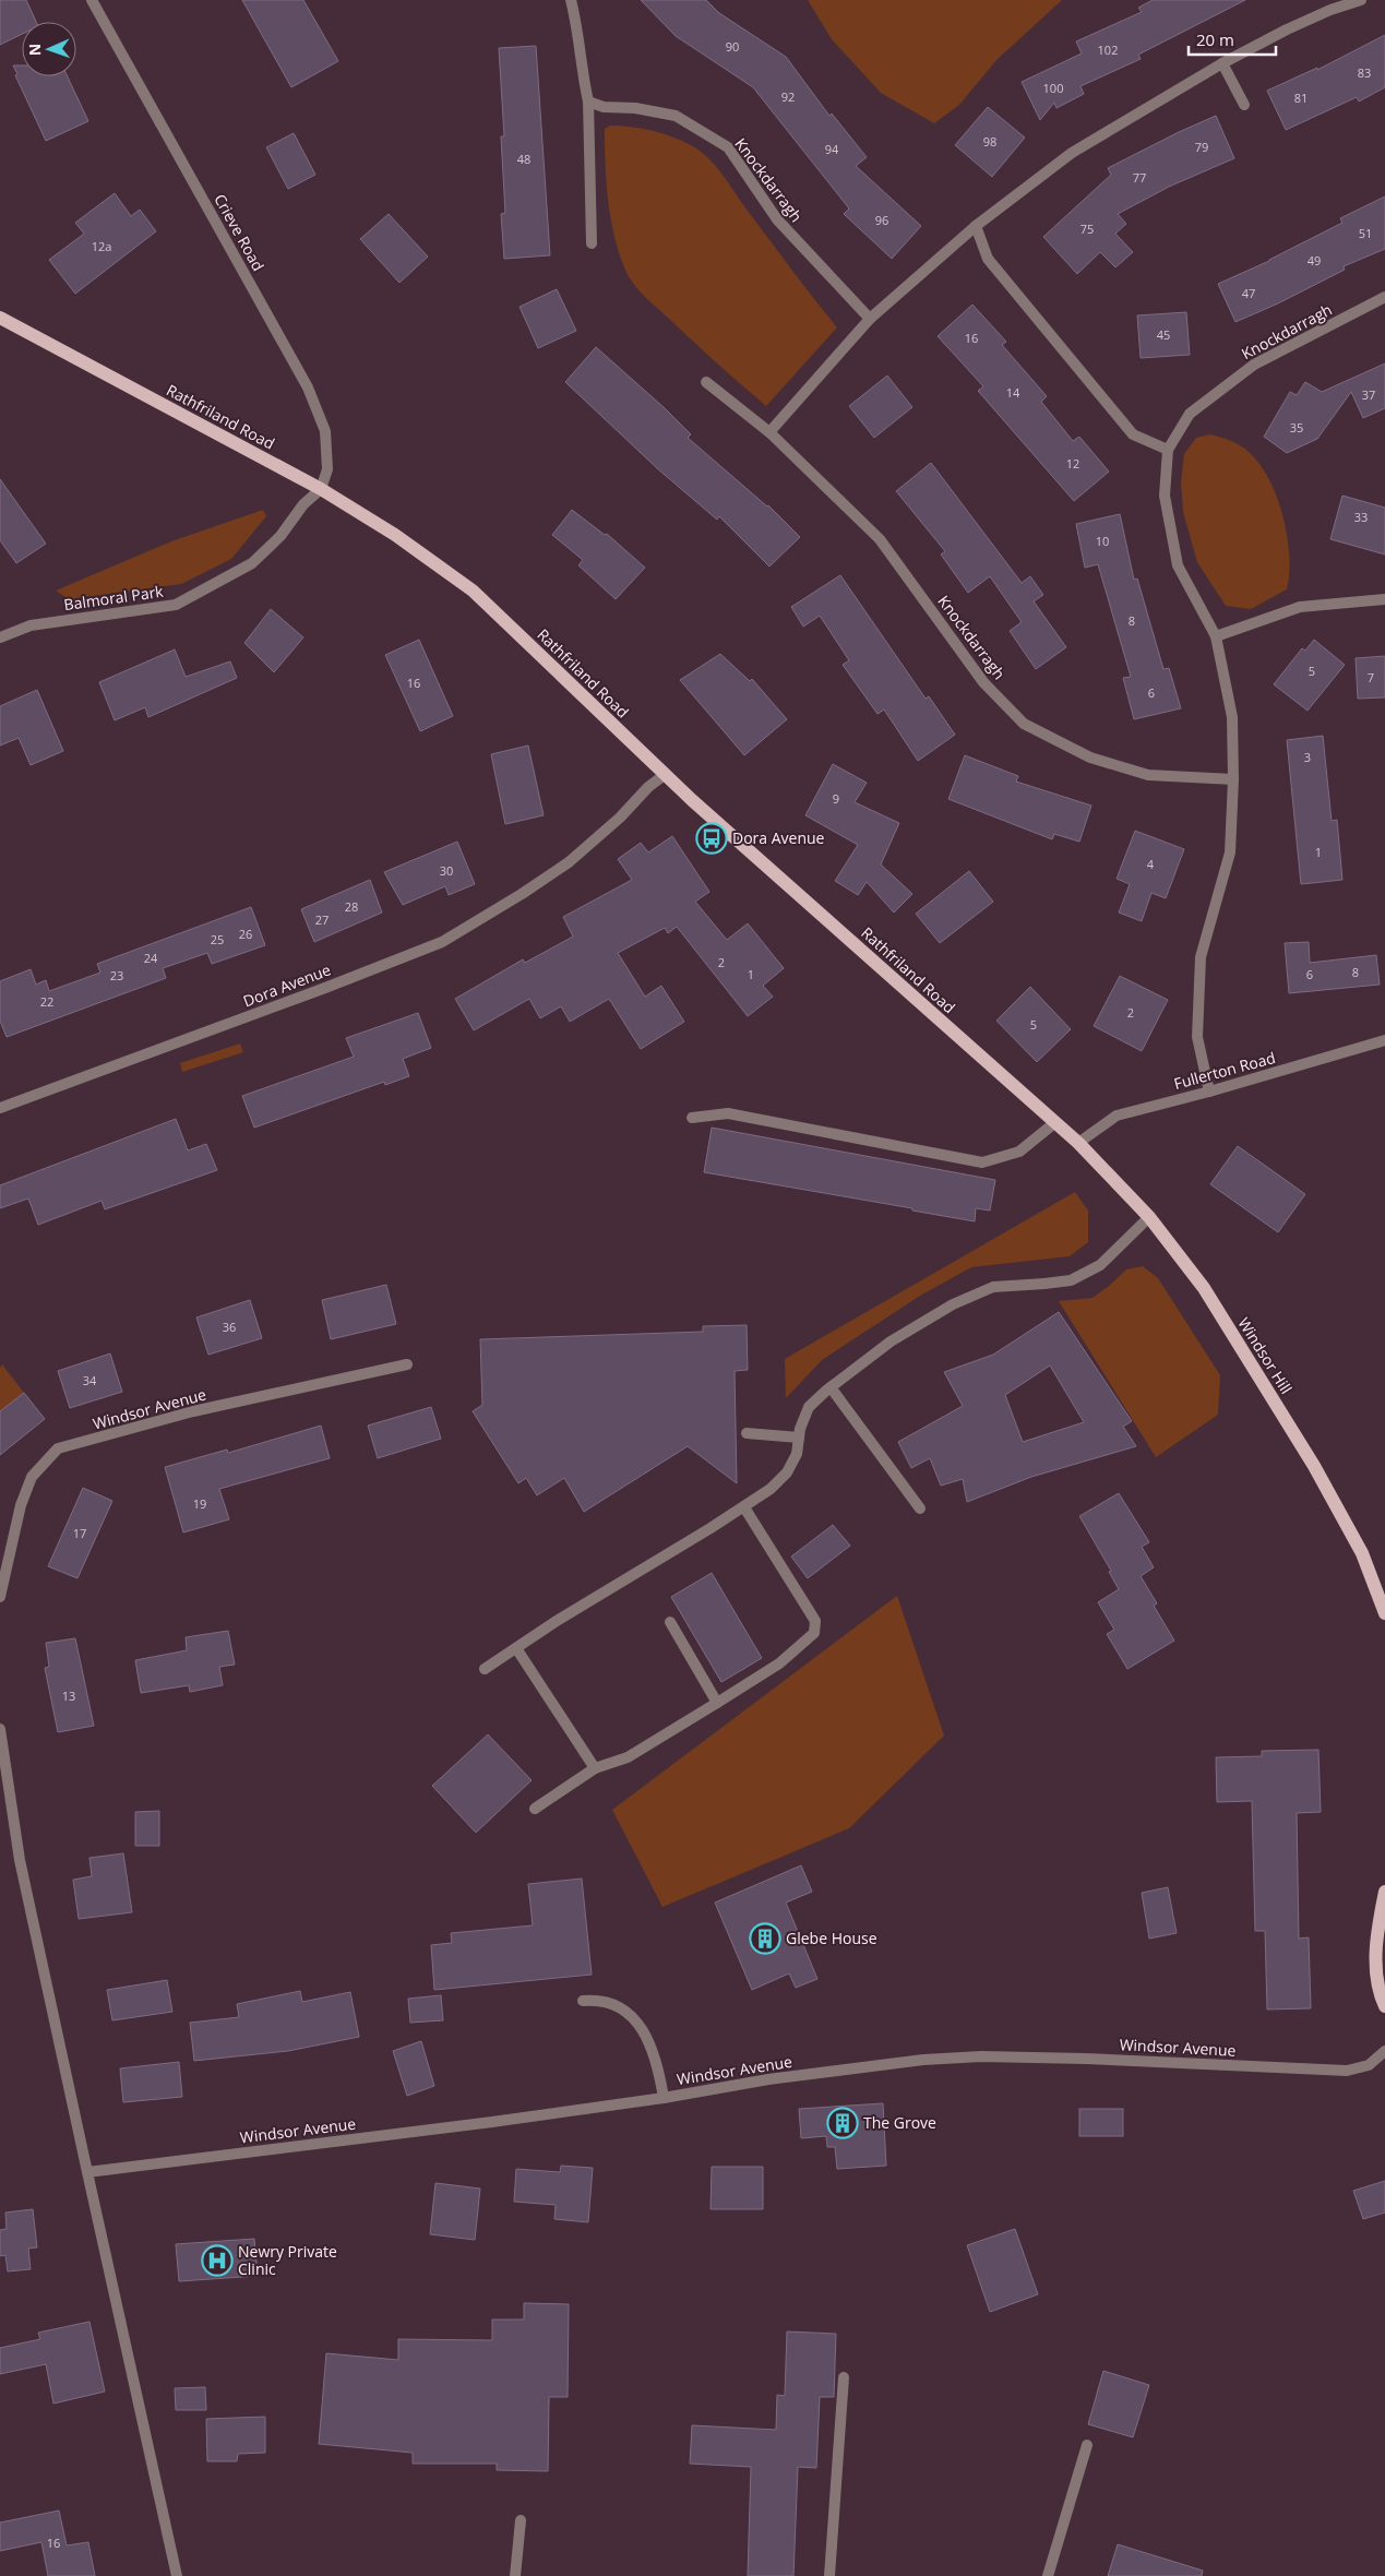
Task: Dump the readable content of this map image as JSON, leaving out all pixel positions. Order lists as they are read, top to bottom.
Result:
{
  "streets": {
    "main road": ["Rathfriland Road", "Windsor Hill"],
    "street": [
      "Knockdarragh",
      "Crieve Road",
      "Balmoral Park",
      "Dora Avenue",
      "Fullerton Road",
      "Windsor Avenue"
    ]
  },
  "crossings": [
    ["Knockdarragh", "Fullerton Road"],
    ["Crieve Road", "Rathfriland Road"],
    ["Crieve Road", "Balmoral Park"],
    ["Rathfriland Road", "Balmoral Park"],
    ["Rathfriland Road", "Dora Avenue"],
    ["Rathfriland Road", "Fullerton Road"],
    ["Rathfriland Road", "Windsor Hill"],
    ["Fullerton Road", "Windsor Hill"]
  ],
  "places": {
    "bus stop": ["Dora Avenue"],
    "building": ["Glebe House", "The Grove"],
    "hospital": ["Newry Private Clinic"]
  },
  "house_numbers": [
    "90",
    "102",
    "83",
    "100",
    "92",
    "81",
    "98",
    "79",
    "94",
    "48",
    "77",
    "96",
    "75",
    "51",
    "12a",
    "49",
    "47",
    "45",
    "16",
    "14",
    "37",
    "35",
    "12",
    "33",
    "10",
    "8",
    "5",
    "7",
    "16",
    "6",
    "3",
    "9",
    "1",
    "4",
    "30",
    "28",
    "27",
    "26",
    "25",
    "24",
    "2",
    "8",
    "1",
    "6",
    "23",
    "22",
    "2",
    "5",
    "36",
    "34",
    "19",
    "17",
    "13",
    "16"
  ],
  "scale_bar": "20 m",
  "north": "left"
}
